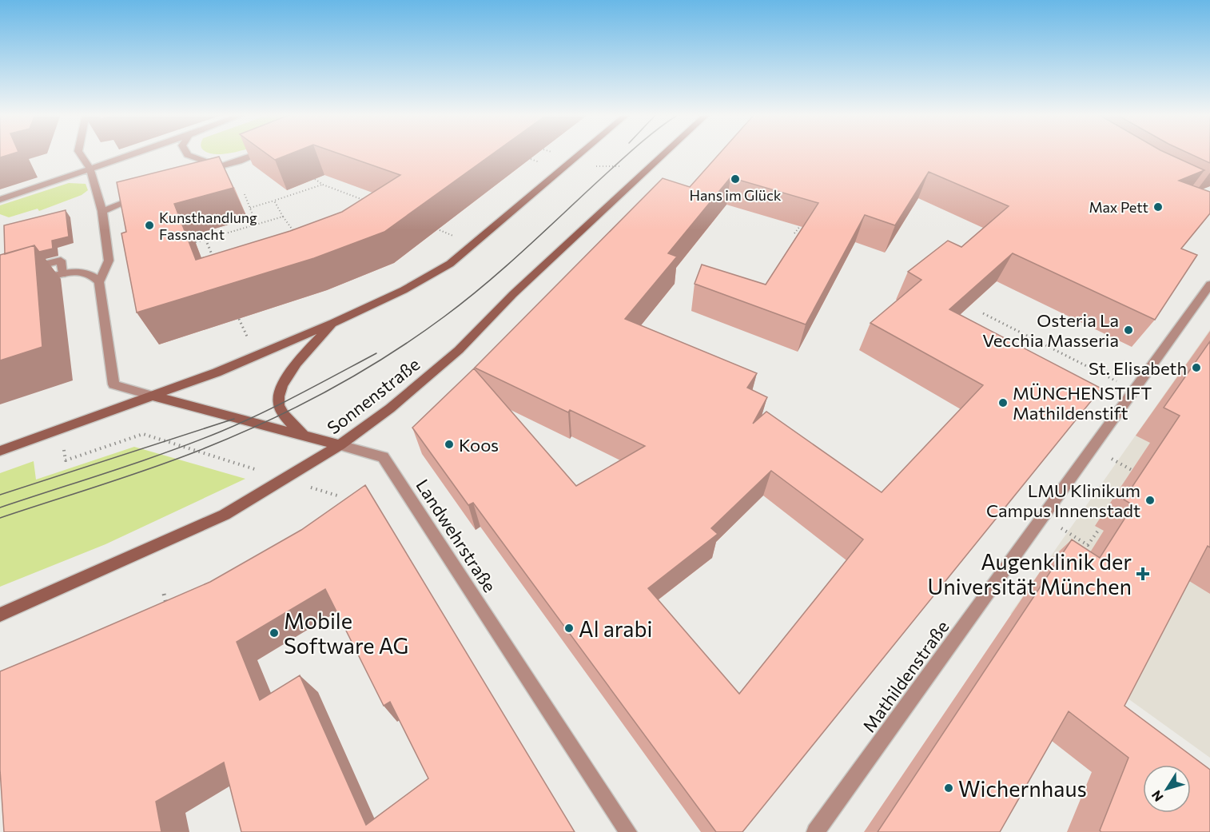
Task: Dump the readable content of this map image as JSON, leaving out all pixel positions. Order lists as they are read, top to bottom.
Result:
{
  "streets": {
    "main road": ["Sonnenstraße", "Landwehrstraße"],
    "street": ["Mathildenstraße"]
  },
  "crossings": [
    ["Sonnenstraße", "Landwehrstraße"]
  ],
  "places": {
    "other": [
      "Hans im Glück",
      "Max Pett",
      "Kunsthandlung Fassnacht",
      "Osteria La Vecchia Masseria",
      "St. Elisabeth",
      "MÜNCHENSTIFT Mathildenstift",
      "Koos",
      "LMU Klinikum Campus Innenstadt",
      "Al arabi",
      "Mobile Software AG",
      "Wichernhaus"
    ],
    "health": ["Augenklinik der Universität München"]
  },
  "north": "bottom left"
}
